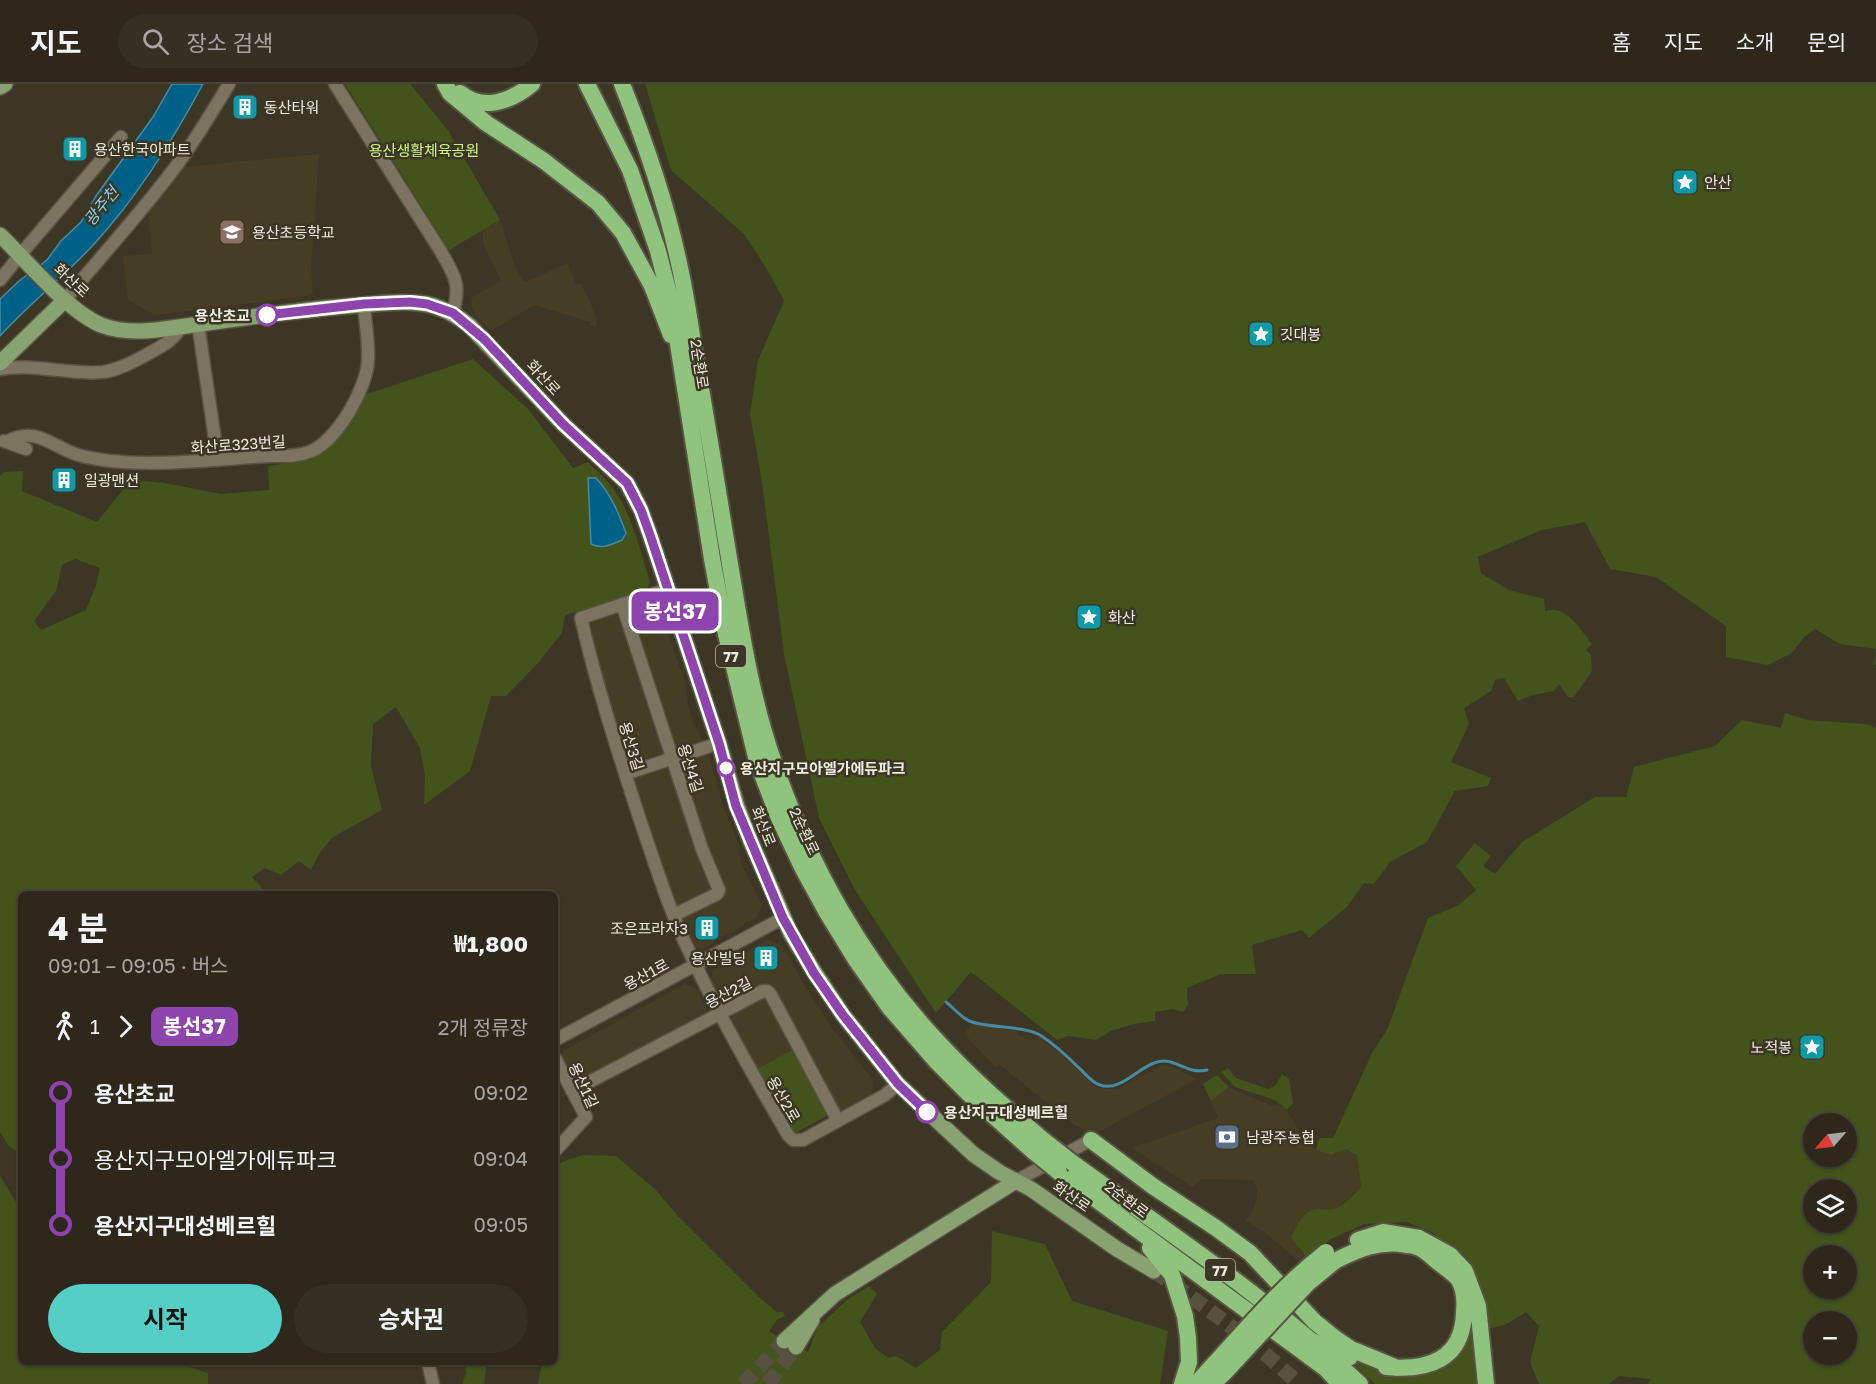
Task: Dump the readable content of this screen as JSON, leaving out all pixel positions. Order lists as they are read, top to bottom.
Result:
{
  "streets": {
    "highway": ["2순환로", "77"],
    "main road": ["화산로"],
    "street": [
      "화산로323번길",
      "용산3길",
      "용산4길",
      "용산1로",
      "용산2길",
      "용산1길",
      "용산2로"
    ]
  },
  "crossings": [
    ["화산로", "화산로323번길"],
    ["화산로", "용산3길"],
    ["화산로", "용산1로"],
    ["화산로", "용산2로"],
    ["용산3길", "용산4길"],
    ["용산3길", "용산1로"],
    ["용산3길", "용산2로"],
    ["용산1로", "용산2로"],
    ["용산2길", "용산1길"],
    ["용산2길", "용산2로"]
  ],
  "water": ["광주천"],
  "parks": ["용산생활체육공원"],
  "places": {
    "building": [
      "동산타워",
      "용산한국아파트",
      "일광맨션",
      "조은프라자3",
      "용산빌딩"
    ],
    "place": [
      "안산",
      "깃대봉",
      "화산",
      "노적봉"
    ],
    "school or university": ["용산초등학교"],
    "other": ["용산초교", "용산지구모아엘가에듀파크", "용산지구대성베르힐"],
    "bank": ["남광주농협"]
  },
  "lines": ["bus line 봉선37"],
  "north": "bottom left",
  "page": {
    "header": "지도",
    "search": "장소 검색",
    "nav": [
      "홈",
      "지도",
      "소개",
      "문의"
    ],
    "on_map": "봉선37",
    "heading": ["4 분", "09:01 – 09:05 · 버스", "₩1,800"],
    "legs": ["1", "봉선37", "2개 정류장"],
    "list": [
      {
        "name": "용산초교",
        "value": "09:02"
      },
      {
        "name": "용산지구모아엘가에듀파크",
        "value": "09:04"
      },
      {
        "name": "용산지구대성베르힐",
        "value": "09:05"
      }
    ],
    "map_buttons": ["+", "−"],
    "buttons": ["시작", "승차권"]
  }
}
